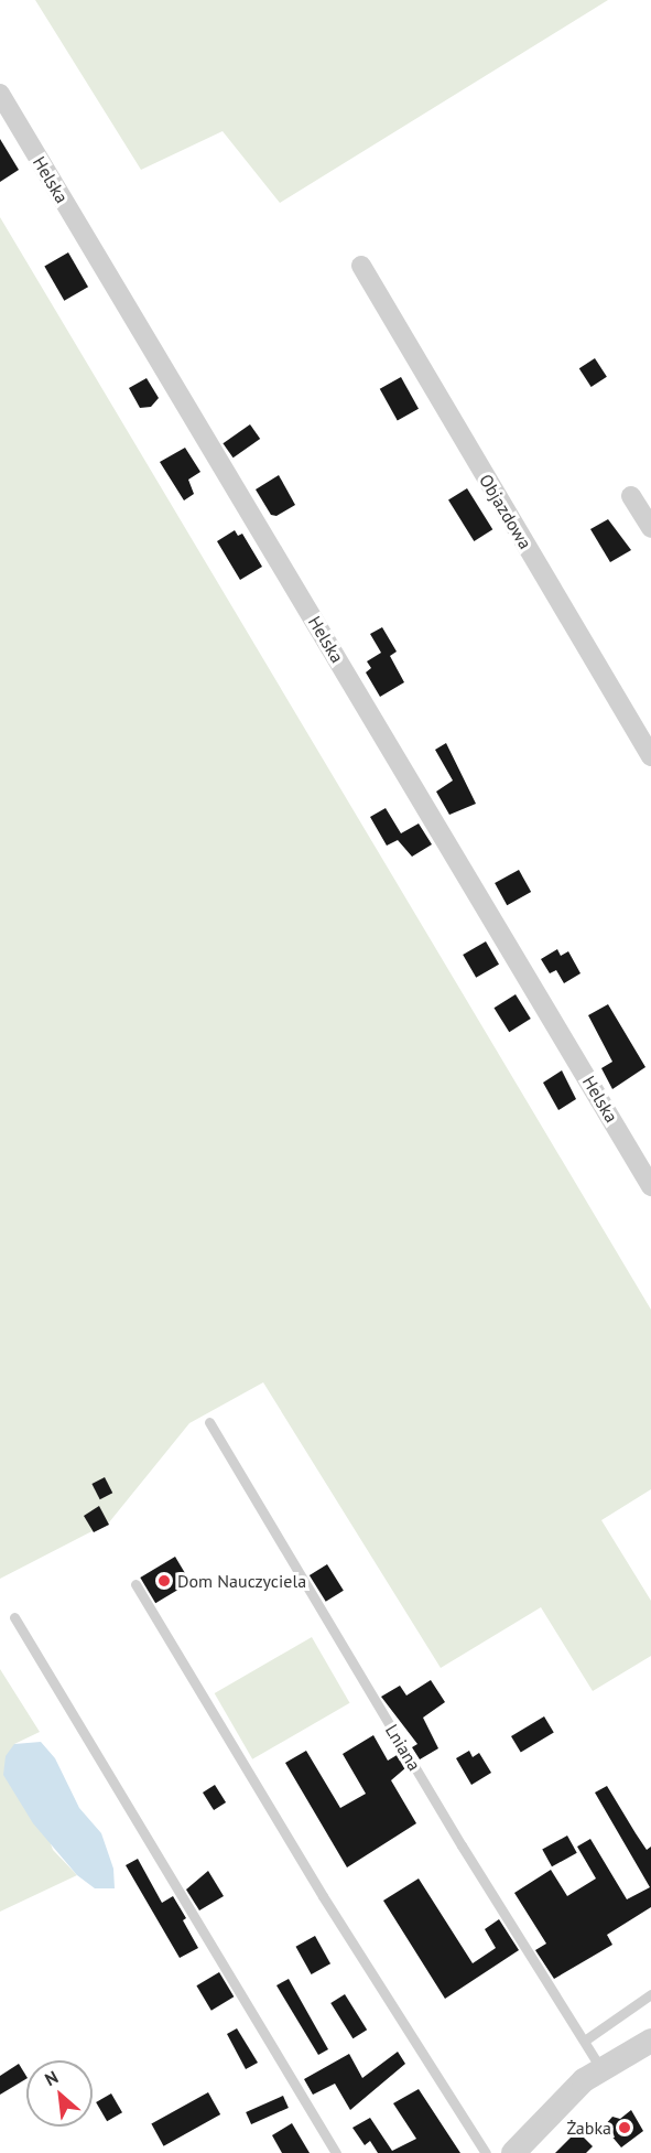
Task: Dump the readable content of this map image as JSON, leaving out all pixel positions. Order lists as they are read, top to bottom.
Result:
{
  "streets": {
    "street": ["Helska", "Objazdowa"],
    "lane": ["Lniana"]
  },
  "places": ["Dom Nauczyciela", "Żabka"],
  "north": "top left"
}
